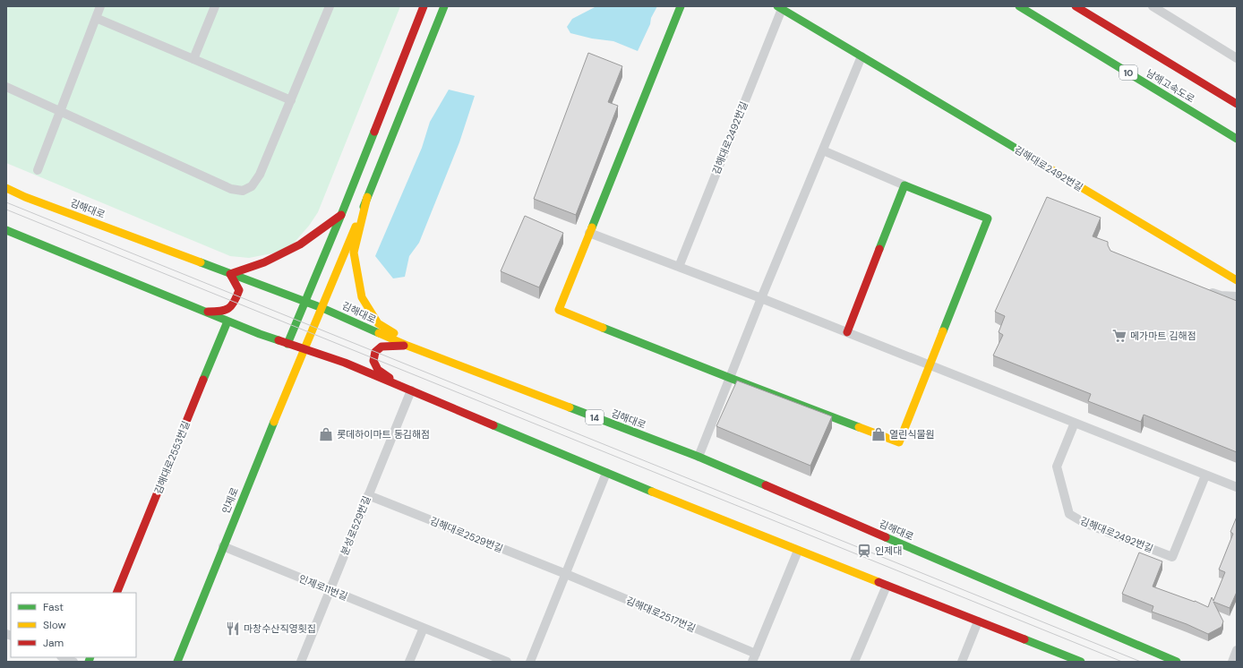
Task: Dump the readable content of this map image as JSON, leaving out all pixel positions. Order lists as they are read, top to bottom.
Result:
{
  "streets": {
    "main road": [
      "10",
      "남해고속도로",
      "김해대로2492번길",
      "김해대로",
      "14",
      "김해대로2553번길",
      "인제로"
    ],
    "street": [
      "분성로529번길",
      "김해대로2529번길",
      "인제로11번길",
      "김해대로2517번길"
    ]
  },
  "crossings": [
    ["김해대로", "인제로"],
    ["인제로", "인제로11번길"],
    ["분성로529번길", "김해대로2529번길"],
    ["분성로529번길", "인제로11번길"],
    ["김해대로2529번길", "김해대로2517번길"]
  ],
  "places": {
    "supermarket": ["메가마트 김해점"],
    "shop": ["롯데하이마트 동김해점", "열린식물원"],
    "station": ["인제대"],
    "restaurant": ["마창수산직영횟집"]
  },
  "legend": ["Fast", "Slow", "Jam"]
}
